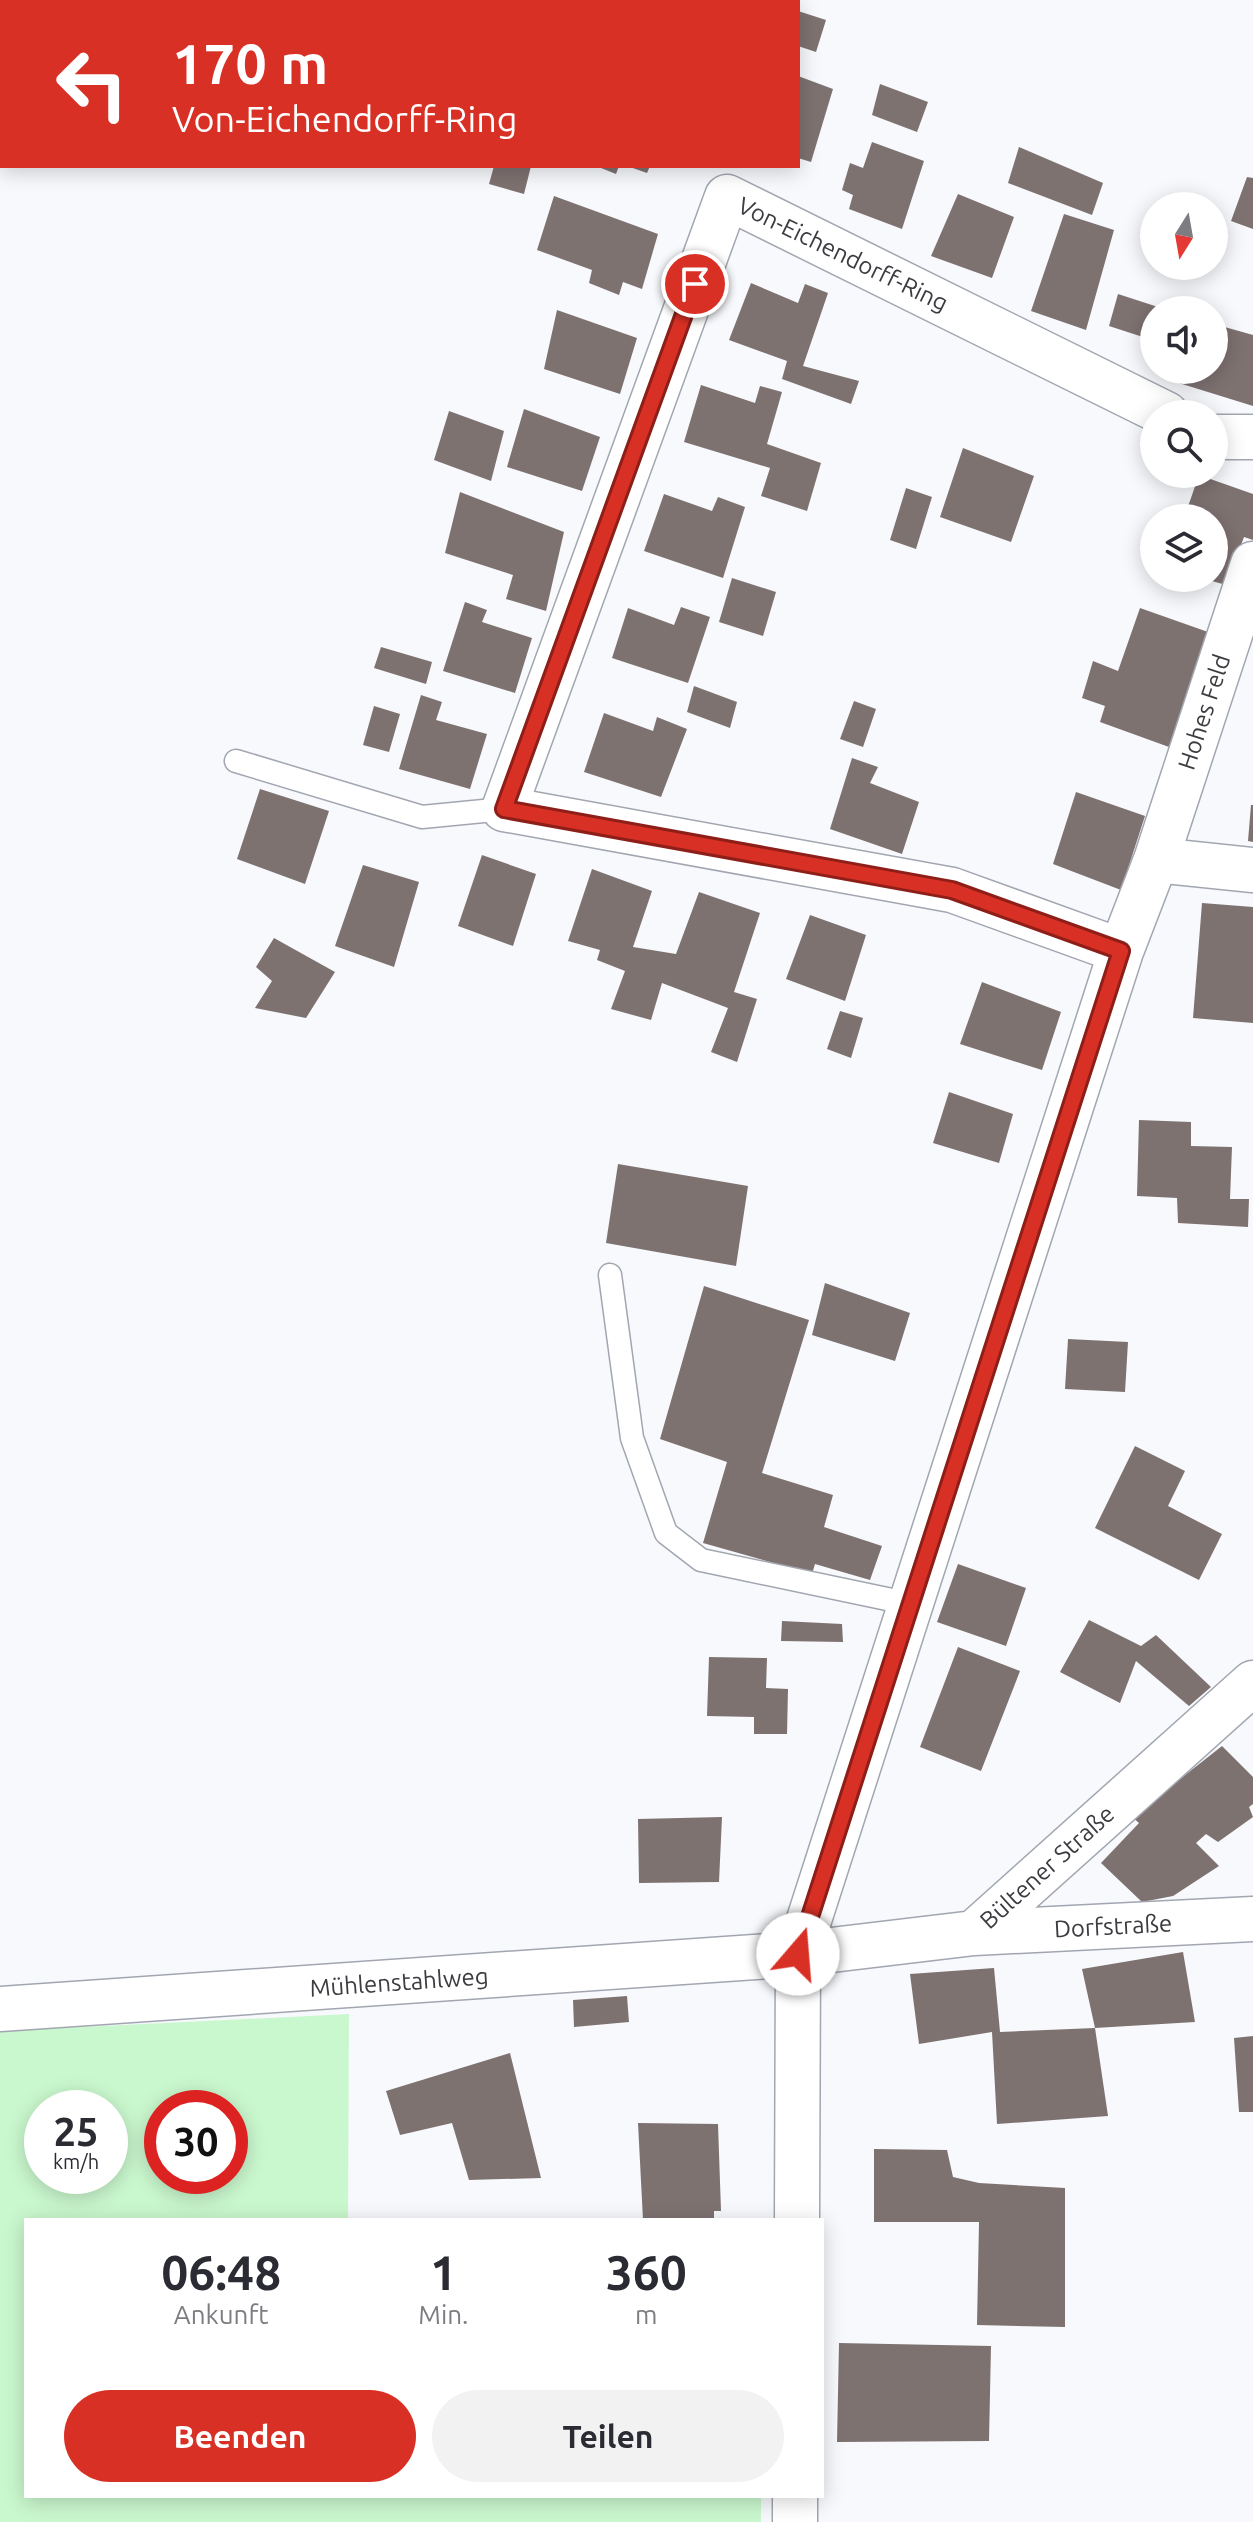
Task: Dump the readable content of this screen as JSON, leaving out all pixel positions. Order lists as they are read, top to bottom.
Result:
{
  "streets": {
    "street": [
      "Von-Eichendorff-Ring",
      "Hohes Feld",
      "Bültener Straße",
      "Dorfstraße",
      "Mühlenstahlweg"
    ]
  },
  "crossings": [
    ["Hohes Feld", "Bültener Straße"],
    ["Hohes Feld", "Mühlenstahlweg"],
    ["Bültener Straße", "Dorfstraße"],
    ["Bültener Straße", "Mühlenstahlweg"]
  ],
  "north": "bottom",
  "page": {
    "turn": ["170 m", "Von-Eichendorff-Ring"],
    "speed": "25 km/h",
    "limit": "30",
    "eta": [
      "06:48",
      "Ankunft",
      "1",
      "Min.",
      "360",
      "m"
    ],
    "buttons": ["Beenden", "Teilen"]
  }
}
